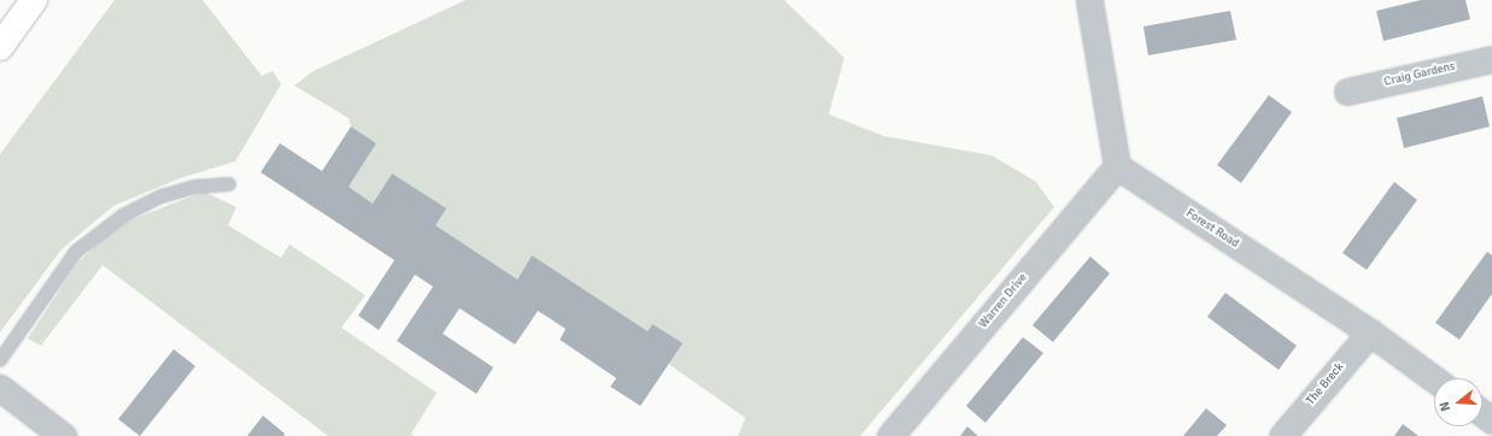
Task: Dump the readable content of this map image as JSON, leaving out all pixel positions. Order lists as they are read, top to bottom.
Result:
{
  "streets": {
    "street": [
      "Craig Gardens",
      "Forest Road",
      "Warren Drive",
      "The Breck"
    ]
  },
  "crossings": [
    ["Forest Road", "Warren Drive"],
    ["Forest Road", "The Breck"]
  ],
  "north": "left"
}
